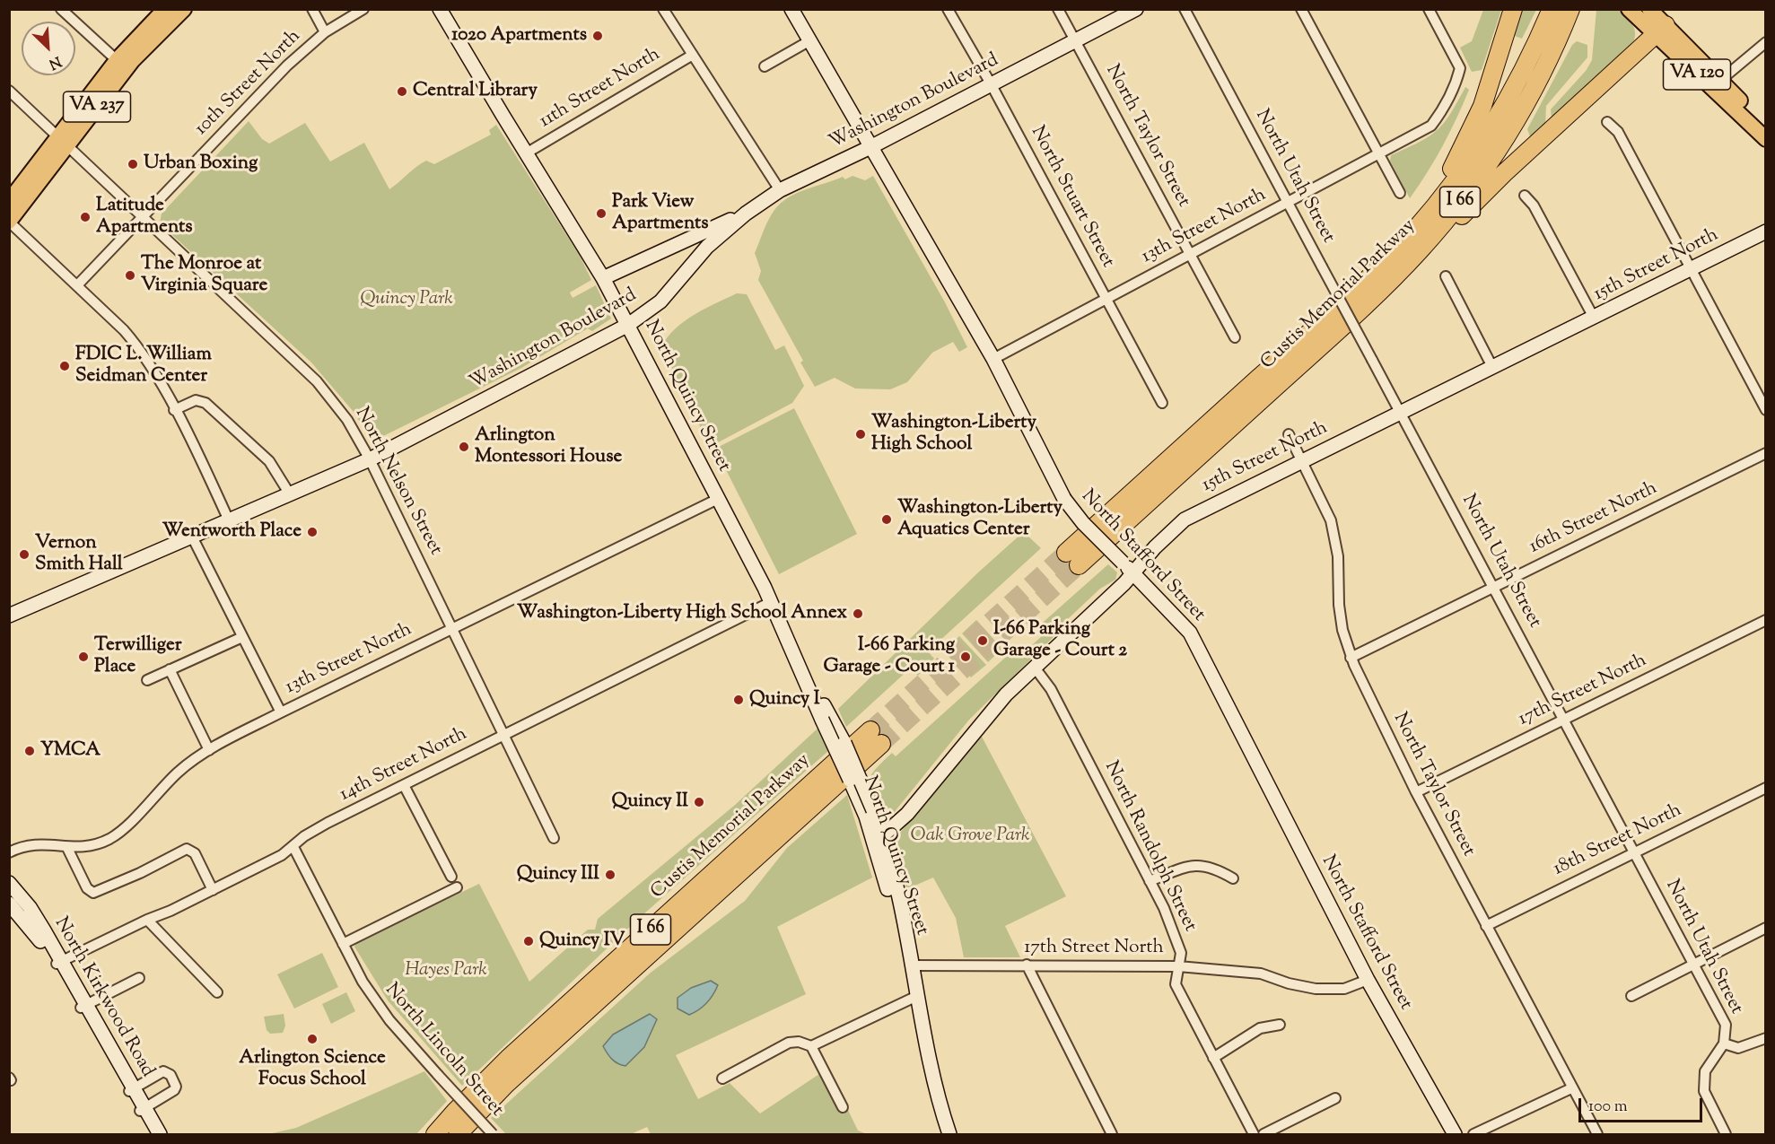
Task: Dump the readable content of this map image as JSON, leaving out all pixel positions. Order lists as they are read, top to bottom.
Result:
{
  "streets": {
    "highway": ["I 66", "Custis Memorial Parkway"],
    "main road": [
      "VA 120",
      "Washington Boulevard",
      "VA 237",
      "15th Street North",
      "North Quincy Street",
      "North Stafford Street",
      "North Kirkwood Road"
    ],
    "street": [
      "10th Street North",
      "11th Street North",
      "North Taylor Street",
      "North Utah Street",
      "North Stuart Street",
      "13th Street North",
      "North Nelson Street",
      "16th Street North",
      "17th Street North",
      "14th Street North",
      "18th Street North",
      "North Randolph Street",
      "North Lincoln Street"
    ]
  },
  "crossings": [
    ["10th Street North", "North Nelson Street"],
    ["11th Street North", "North Quincy Street"],
    ["Washington Boulevard", "North Taylor Street"],
    ["Washington Boulevard", "North Stuart Street"],
    ["Washington Boulevard", "North Quincy Street"],
    ["Washington Boulevard", "North Nelson Street"],
    ["Washington Boulevard", "North Stafford Street"],
    ["VA 237", "North Nelson Street"],
    ["North Taylor Street", "13th Street North"],
    ["North Taylor Street", "15th Street North"],
    ["North Taylor Street", "16th Street North"],
    ["North Taylor Street", "17th Street North"],
    ["North Taylor Street", "18th Street North"],
    ["North Utah Street", "13th Street North"],
    ["North Utah Street", "15th Street North"],
    ["North Utah Street", "16th Street North"],
    ["North Utah Street", "17th Street North"],
    ["North Utah Street", "18th Street North"],
    ["North Stuart Street", "13th Street North"],
    ["13th Street North", "North Quincy Street"],
    ["13th Street North", "North Nelson Street"],
    ["13th Street North", "North Stafford Street"],
    ["15th Street North", "North Quincy Street"],
    ["15th Street North", "North Stafford Street"],
    ["15th Street North", "North Randolph Street"],
    ["North Quincy Street", "17th Street North"],
    ["North Quincy Street", "14th Street North"],
    ["North Nelson Street", "14th Street North"],
    ["North Stafford Street", "17th Street North"],
    ["17th Street North", "North Randolph Street"],
    ["14th Street North", "North Kirkwood Road"],
    ["14th Street North", "North Lincoln Street"]
  ],
  "parks": ["Quincy Park", "Oak Grove Park", "Hayes Park"],
  "places": [
    "1020 Apartments",
    "Central Library",
    "Urban Boxing",
    "Park View Apartments",
    "Latitude Apartments",
    "The Monroe at Virginia Square",
    "FDIC L. William Seidman Center",
    "Washington-Liberty High School",
    "Arlington Montessori House",
    "Washington-Liberty Aquatics Center",
    "Wentworth Place",
    "Vernon Smith Hall",
    "Washington-Liberty High School Annex",
    "I-66 Parking Garage - Court 2",
    "Terwilliger Place",
    "I-66 Parking Garage - Court 1",
    "Quincy I",
    "YMCA",
    "Quincy II",
    "Quincy III",
    "Quincy IV",
    "Arlington Science Focus School"
  ],
  "scale_bar": "100 m",
  "north": "bottom right"
}
